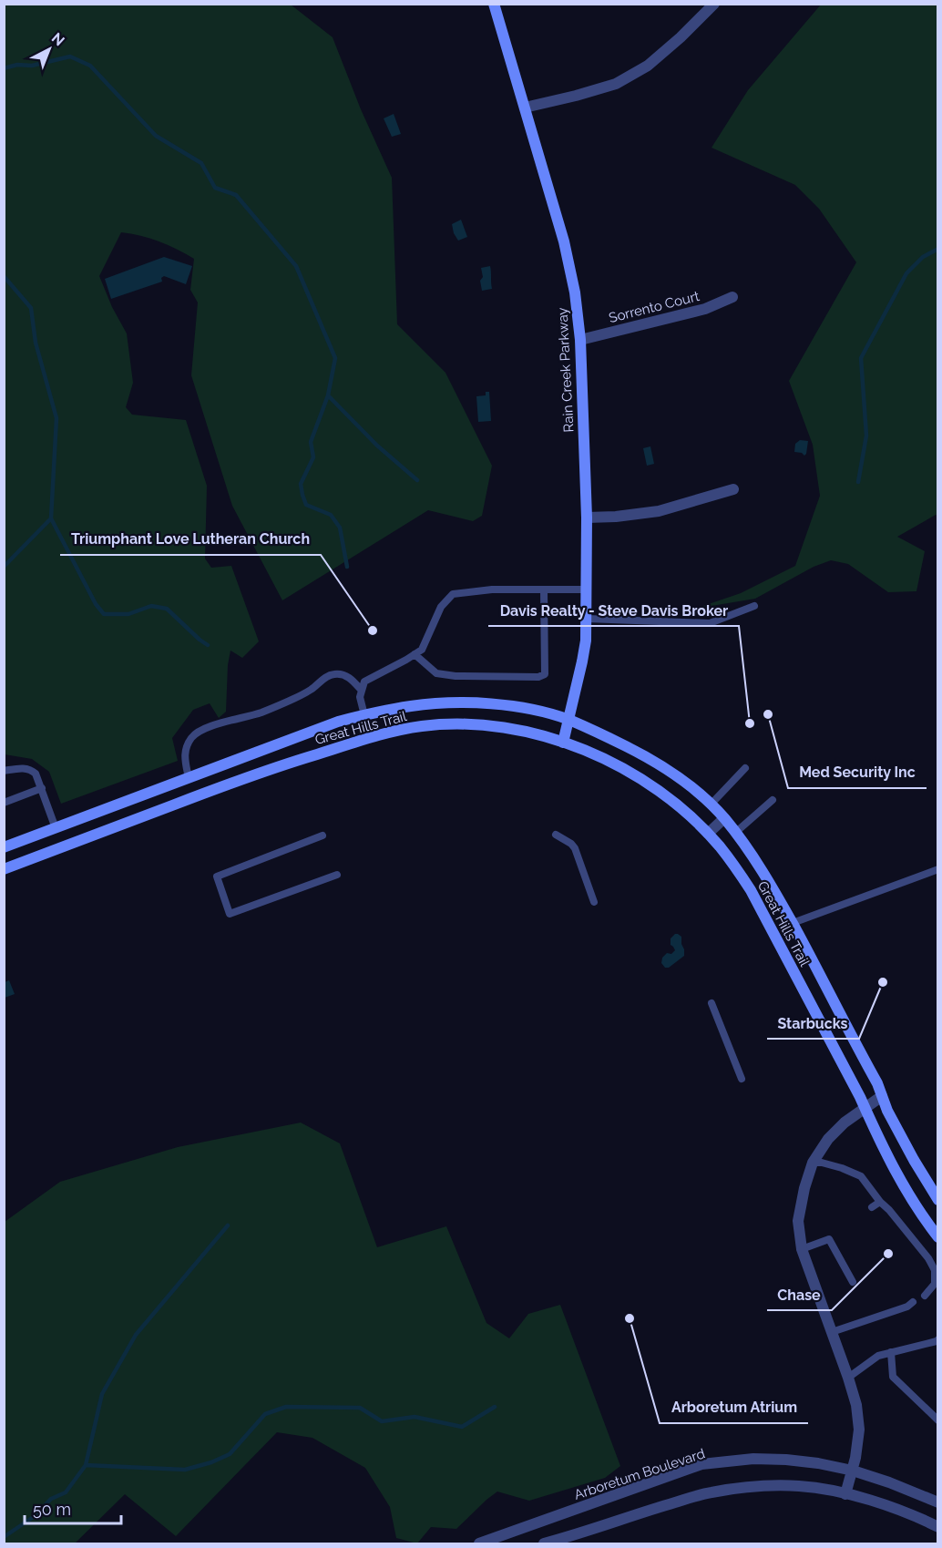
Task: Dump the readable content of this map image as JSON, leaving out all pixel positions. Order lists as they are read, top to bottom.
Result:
{
  "streets": {
    "street": [
      "Sorrento Court",
      "Rain Creek Parkway",
      "Great Hills Trail",
      "Arboretum Boulevard"
    ]
  },
  "crossings": [
    ["Sorrento Court", "Rain Creek Parkway"],
    ["Rain Creek Parkway", "Great Hills Trail"]
  ],
  "places": [
    "Triumphant Love Lutheran Church",
    "Med Security Inc",
    "Davis Realty - Steve Davis Broker",
    "Starbucks",
    "Chase",
    "Arboretum Atrium"
  ],
  "scale_bar": "50 m",
  "north": "top right"
}
